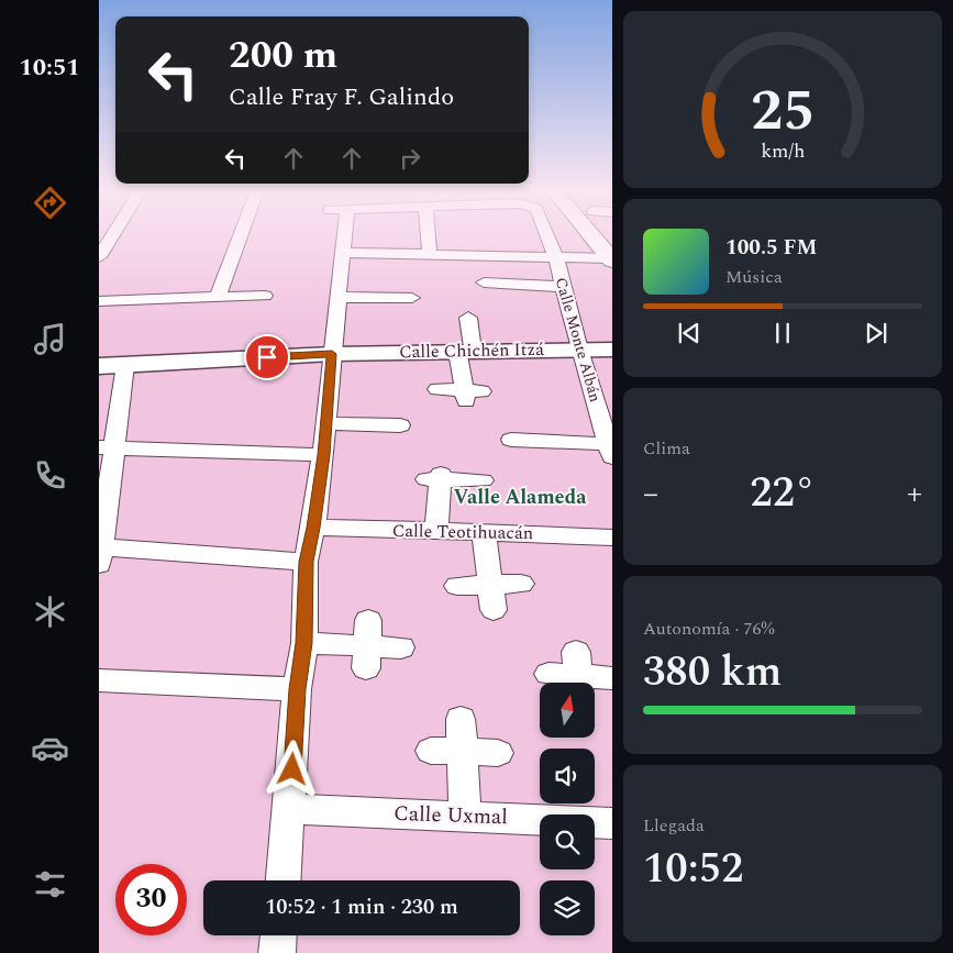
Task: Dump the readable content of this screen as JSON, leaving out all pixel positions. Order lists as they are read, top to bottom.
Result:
{
  "streets": {
    "street": [
      "Calle Monte Albán",
      "Calle Chichén Itzá",
      "Calle Teotihuacán",
      "Calle Uxmal"
    ]
  },
  "crossings": [
    ["Calle Monte Albán", "Calle Chichén Itzá"]
  ],
  "districts": ["Valle Alameda"],
  "north": "top",
  "page": {
    "tabs": "10:51",
    "turn": ["200 m", "Calle Fray F. Galindo"],
    "song": ["100.5 FM", "Música"],
    "tile": [
      "Clima",
      ["Autonomía · 76%", "380 km"],
      ["Llegada", "10:52"]
    ],
    "heat": ["−", "22°", "+"],
    "limit": "30",
    "trip": "10:52 · 1 min · 230 m",
    "gauge": ["25", "km/h"]
  }
}
